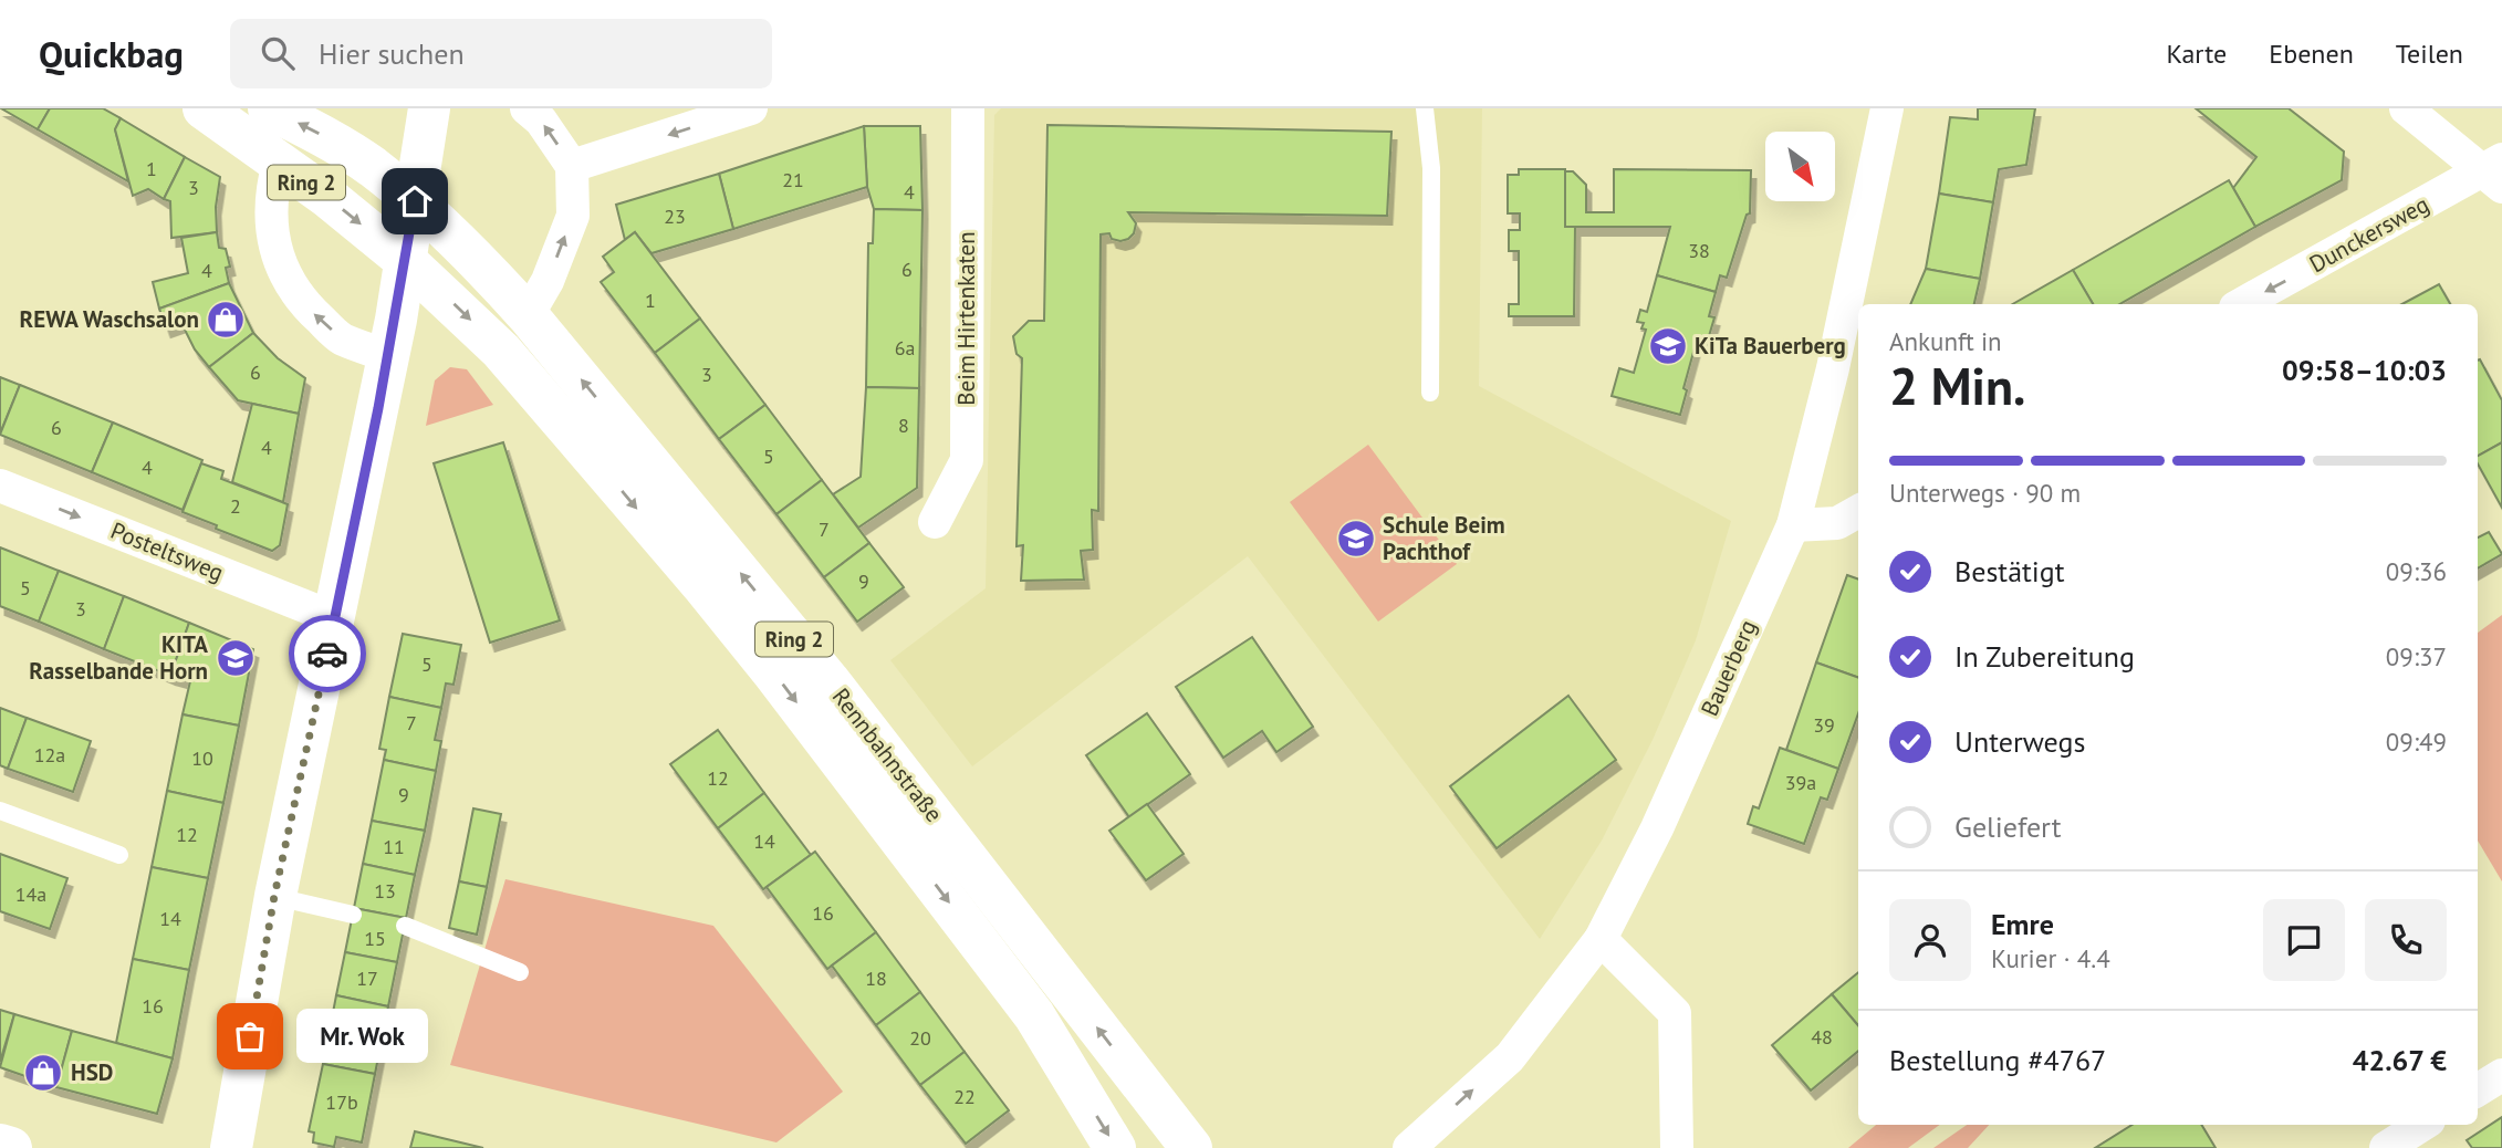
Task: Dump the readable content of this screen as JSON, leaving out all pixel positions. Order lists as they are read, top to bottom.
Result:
{
  "streets": {
    "main road": ["Ring 2", "Rennbahnstraße"],
    "street": [
      "Dunckersweg",
      "Beim Hirtenkaten",
      "Posteltsweg",
      "Bauerberg"
    ]
  },
  "crossings": [
    ["Ring 2", "Rennbahnstraße"]
  ],
  "one_way": ["Dunckersweg", "Posteltsweg"],
  "places": {
    "shop": ["REWA Waschsalon", "HSD"],
    "school or university": ["KiTa Bauerberg", "Schule Beim Pachthof", "KITA Rasselbande Horn"],
    "other": ["Mr. Wok"]
  },
  "house_numbers": [
    "1",
    "21",
    "3",
    "4",
    "23",
    "38",
    "6",
    "4",
    "1",
    "6a",
    "6",
    "3",
    "8",
    "6",
    "4",
    "5",
    "4",
    "2",
    "7",
    "9",
    "5",
    "3",
    "5",
    "7",
    "39",
    "12a",
    "10",
    "12",
    "39a",
    "9",
    "12",
    "14",
    "11",
    "13",
    "14a",
    "16",
    "14",
    "15",
    "17",
    "18",
    "16",
    "48",
    "20",
    "22",
    "17b"
  ],
  "north": "bottom right",
  "page": {
    "header": "Quickbag",
    "search": "Hier suchen",
    "nav": ["Karte", "Ebenen", "Teilen"],
    "heading": ["2 Min.", "Ankunft in", "09:58–10:03"],
    "panel": [
      "Emre",
      "Kurier · 4.4",
      "Bestellung #4767",
      "42.67 €"
    ],
    "bar": "Unterwegs · 90 m",
    "list": [
      ["Bestätigt", "09:36"],
      ["In Zubereitung", "09:37"],
      ["Unterwegs", "09:49"],
      "Geliefert"
    ],
    "bubble": "Mr. Wok"
  }
}
